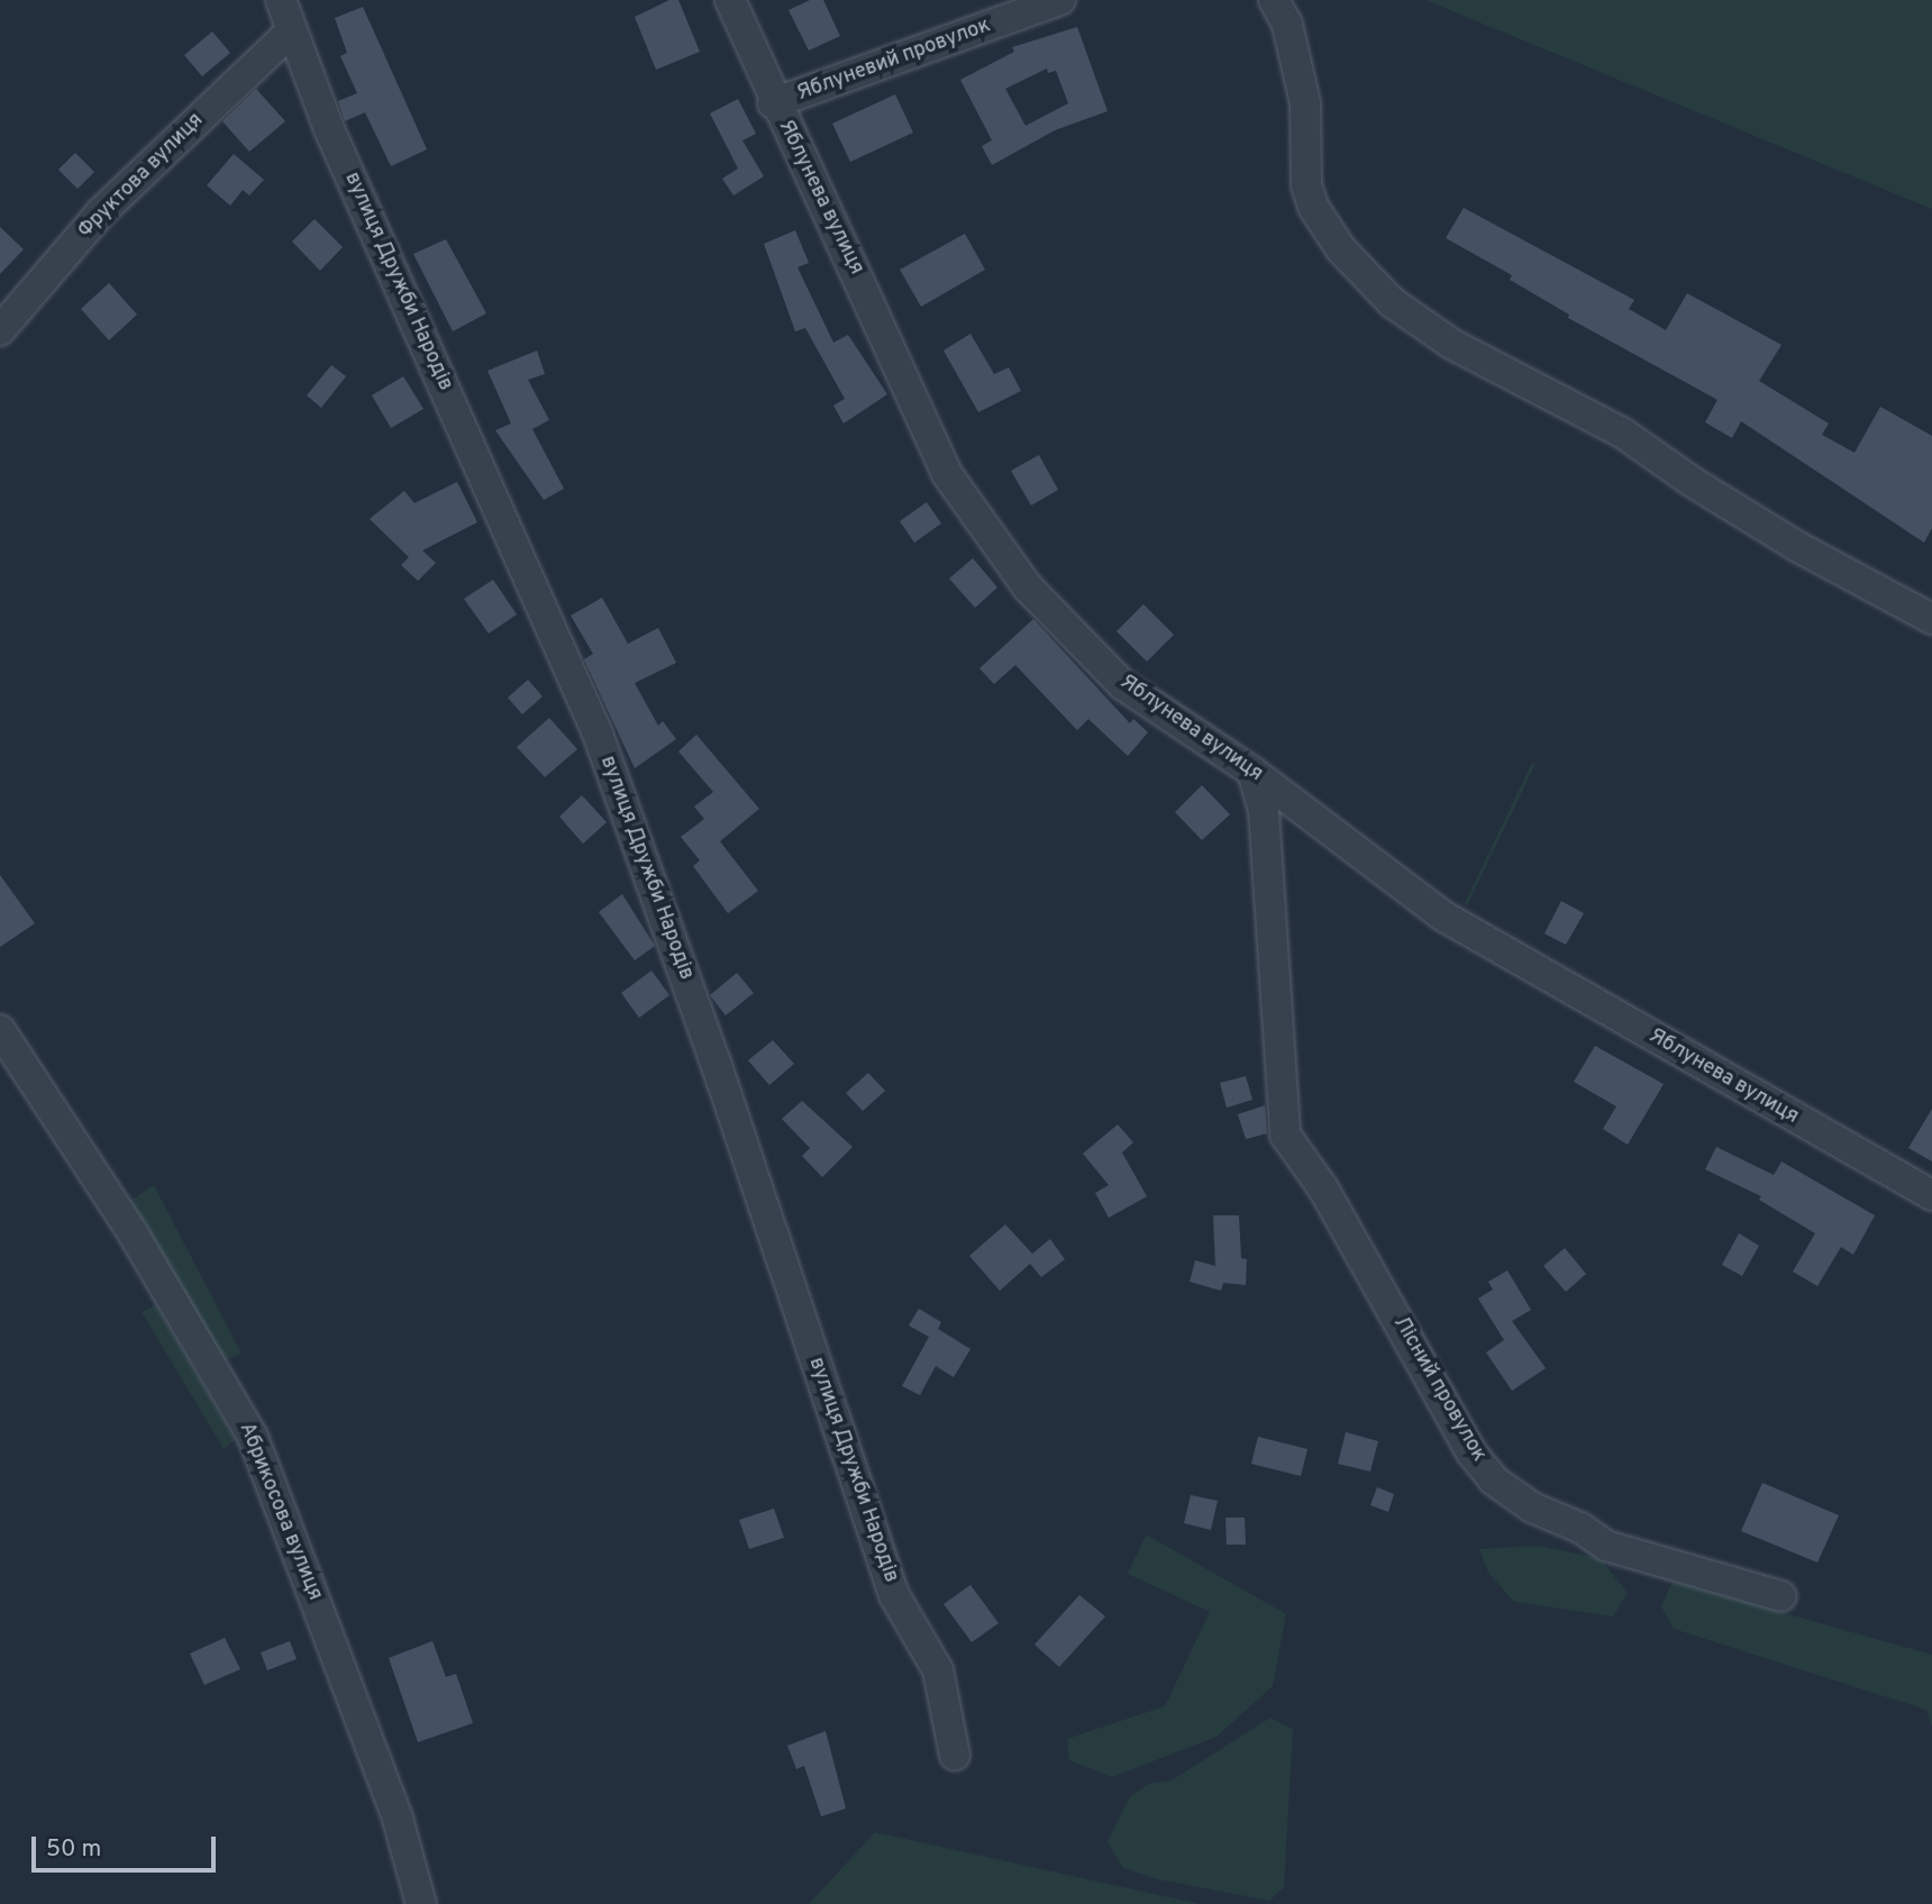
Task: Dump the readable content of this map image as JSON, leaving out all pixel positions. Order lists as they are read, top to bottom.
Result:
{
  "streets": {
    "street": [
      "Яблуневий провулок",
      "Фруктова вулиця",
      "Яблунева вулиця",
      "вулиця Дружби Народів",
      "Лісний провулок",
      "Абрикосова вулиця"
    ]
  },
  "crossings": [
    ["Яблуневий провулок", "Яблунева вулиця"],
    ["Фруктова вулиця", "вулиця Дружби Народів"],
    ["Яблунева вулиця", "Лісний провулок"]
  ],
  "scale_bar": "50 m"
}
